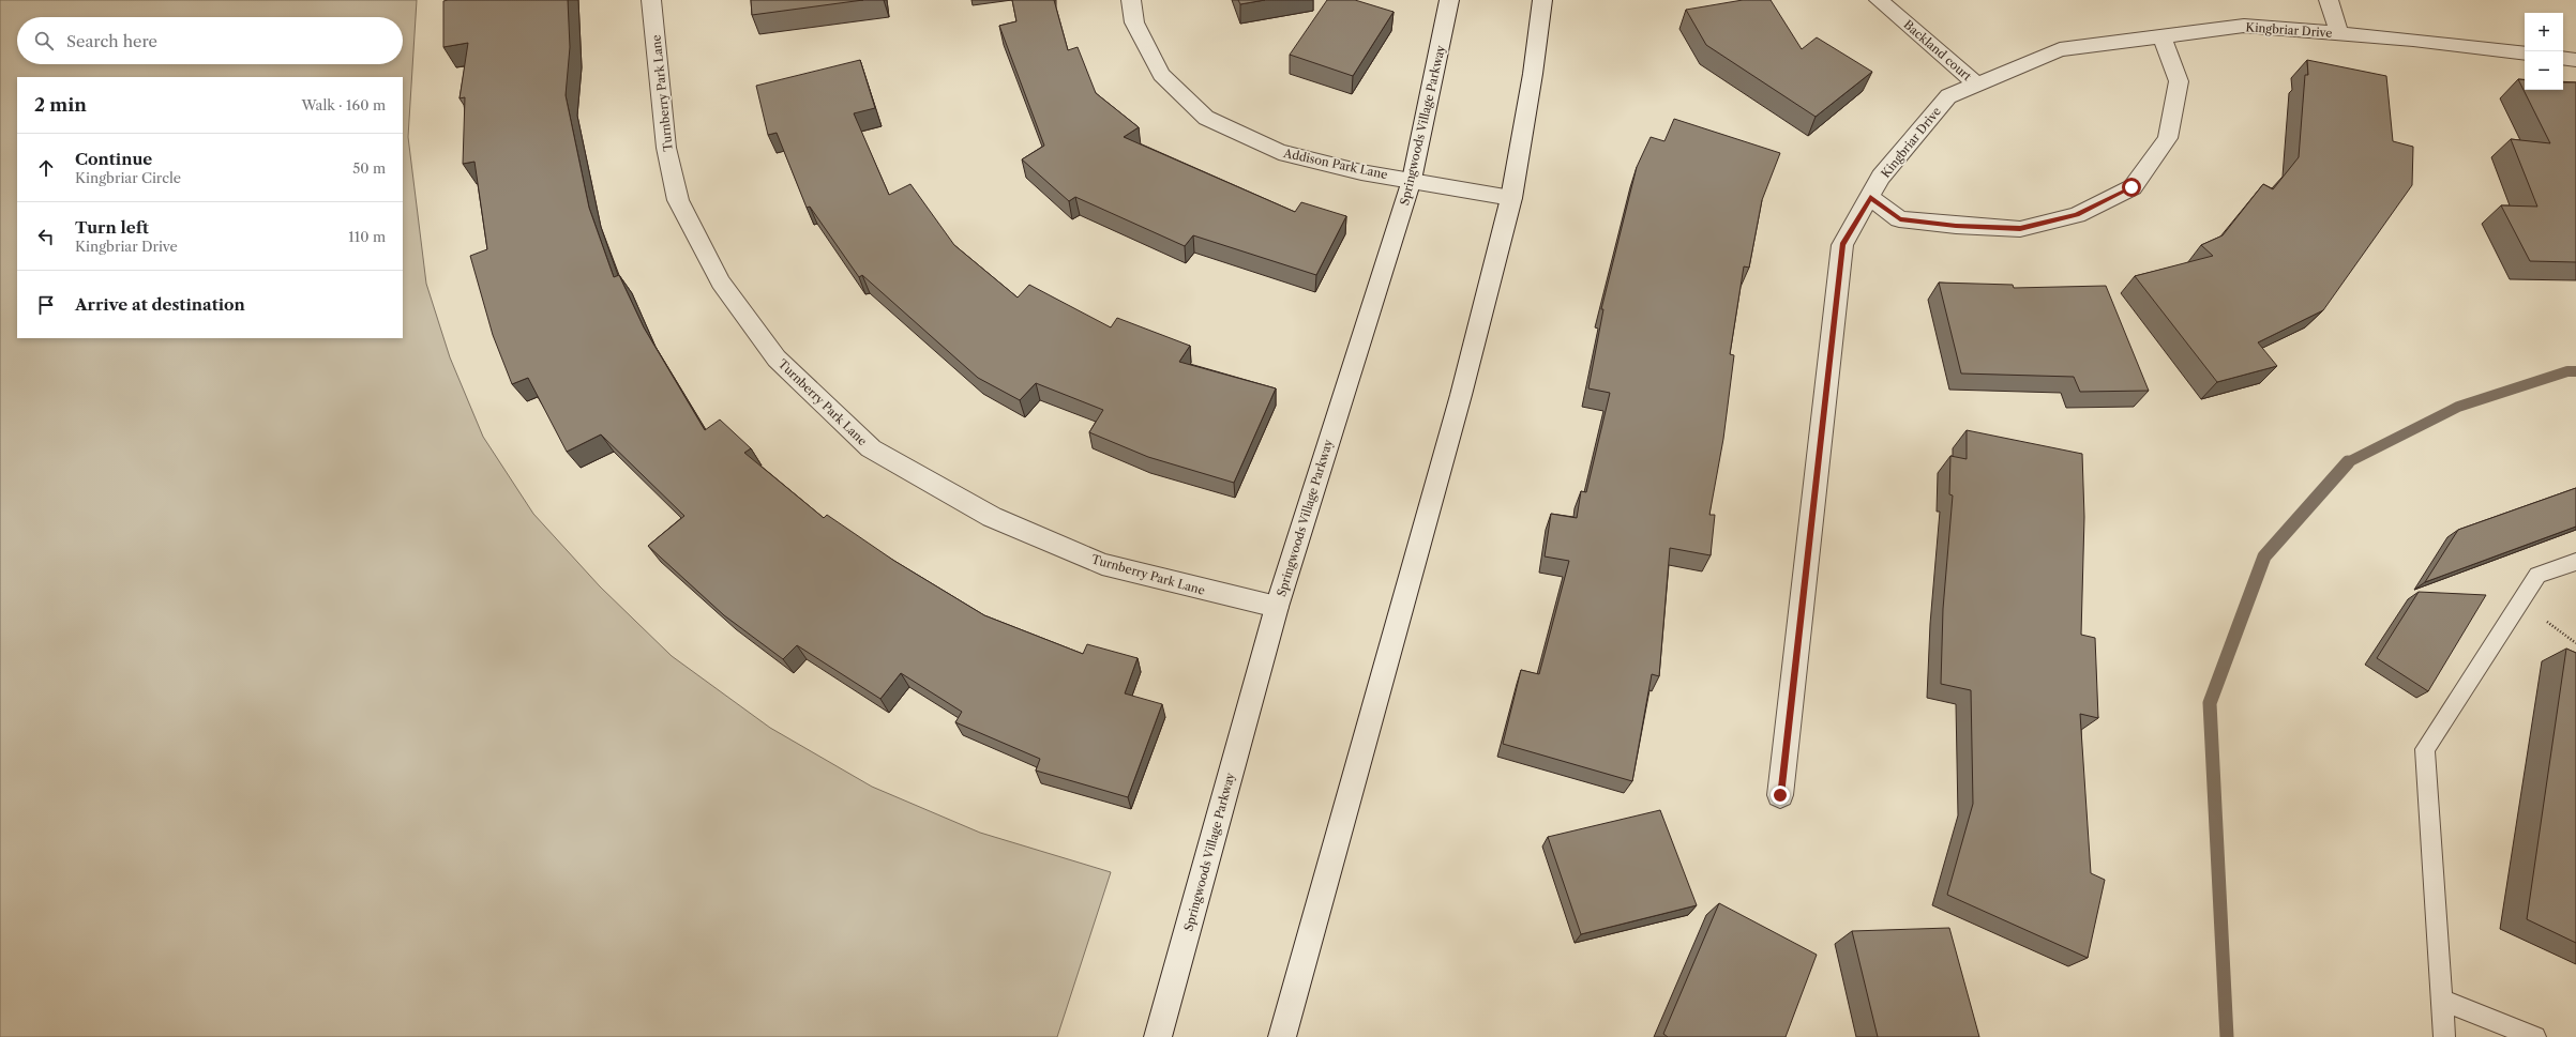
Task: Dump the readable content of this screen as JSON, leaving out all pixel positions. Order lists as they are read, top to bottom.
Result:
{
  "streets": {
    "street": [
      "Kingbriar Drive",
      "Backland court",
      "Turnberry Park Lane",
      "Springwoods Village Parkway",
      "Addison Park Lane"
    ]
  },
  "crossings": [
    ["Kingbriar Drive", "Backland court"],
    ["Turnberry Park Lane", "Springwoods Village Parkway"],
    ["Springwoods Village Parkway", "Addison Park Lane"]
  ],
  "page": {
    "map_buttons": ["+", "−"],
    "search": "Search here",
    "heading": ["2 min", "Walk · 160 m"],
    "list": [
      ["Continue", "Kingbriar Circle", "50 m"],
      ["Turn left", "Kingbriar Drive", "110 m"],
      "Arrive at destination"
    ]
  }
}
